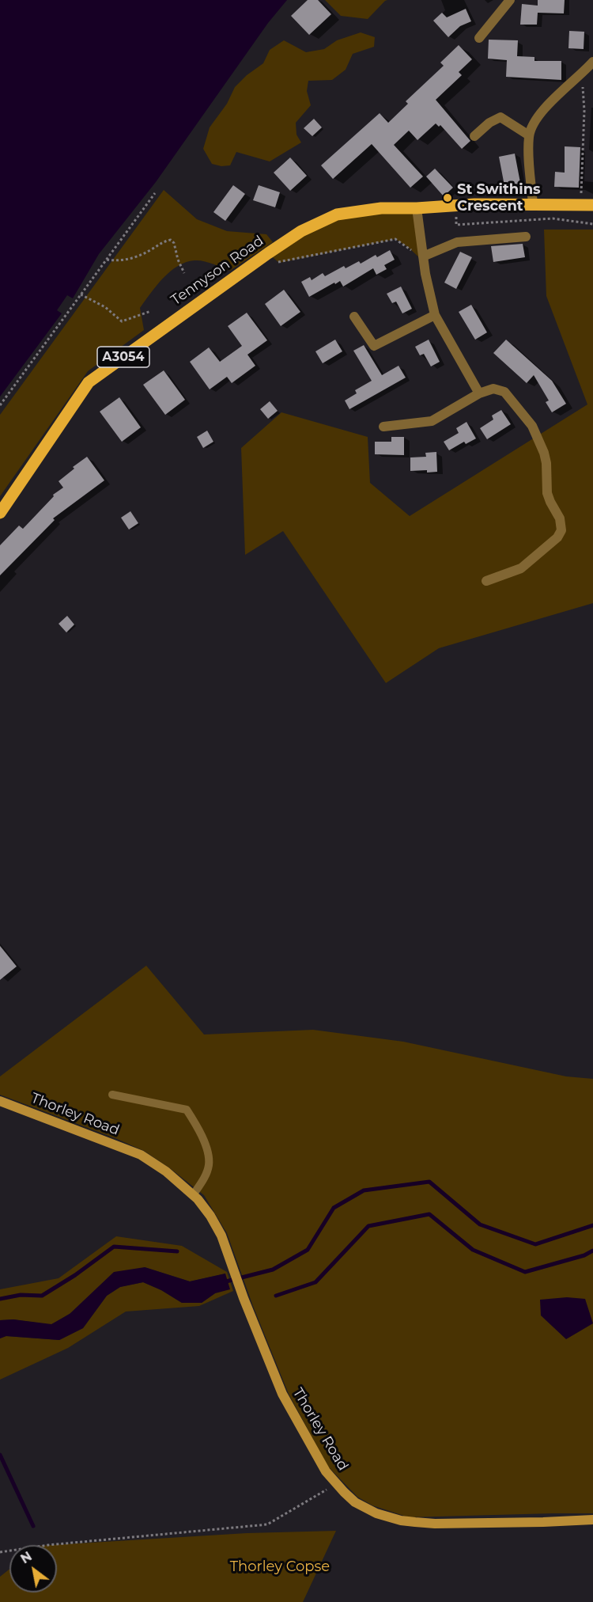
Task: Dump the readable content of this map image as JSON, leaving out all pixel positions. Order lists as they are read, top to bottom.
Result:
{
  "streets": {
    "main road": ["Tennyson Road", "A3054", "Thorley Road"]
  },
  "crossings": [
    ["Tennyson Road", "A3054"]
  ],
  "parks": ["Thorley Copse"],
  "places": ["St Swithins Crescent"],
  "north": "top left"
}
